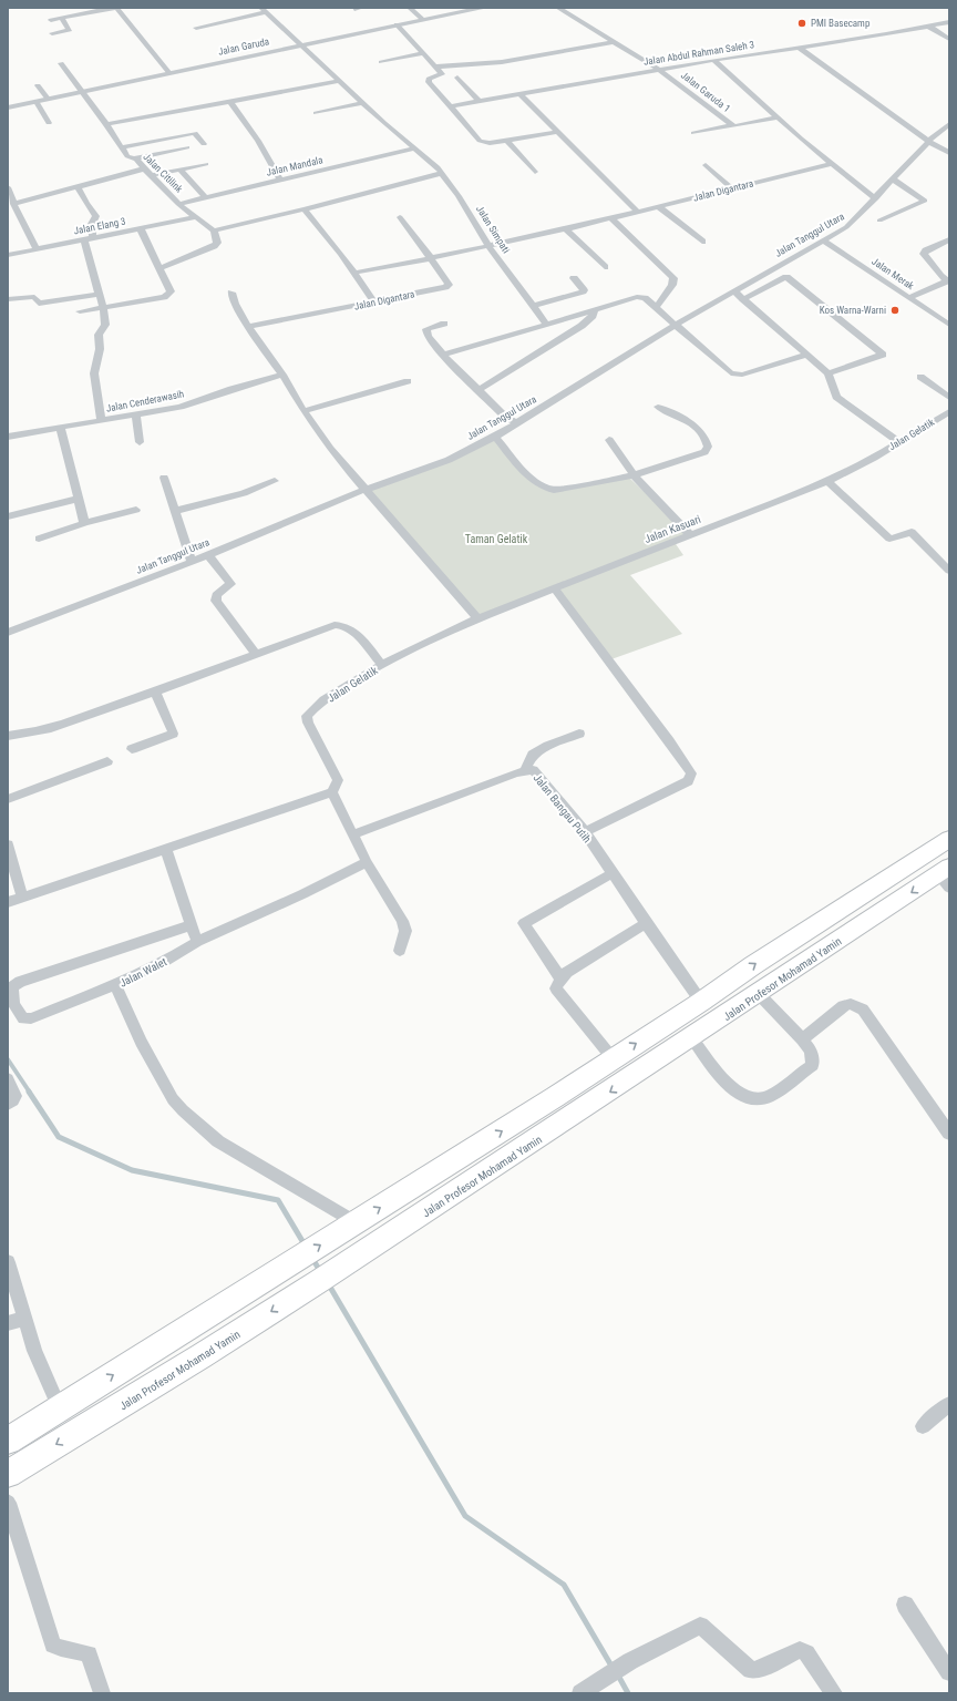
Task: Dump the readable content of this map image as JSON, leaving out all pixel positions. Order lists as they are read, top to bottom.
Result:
{
  "streets": {
    "main road": ["Jalan Profesor Mohamad Yamin"],
    "street": [
      "Jalan Garuda",
      "Jalan Abdul Rahman Saleh 3",
      "Jalan Garuda 1",
      "Jalan Mandala",
      "Jalan Citilink",
      "Jalan Digantara",
      "Jalan Elang 3",
      "Jalan Simpati",
      "Jalan Tanggul Utara",
      "Jalan Merak",
      "Jalan Cenderawasih",
      "Jalan Gelatik",
      "Jalan Kasuari",
      "Jalan Bangau Putih",
      "Jalan Walet"
    ]
  },
  "crossings": [
    ["Jalan Garuda", "Jalan Citilink"],
    ["Jalan Garuda", "Jalan Simpati"],
    ["Jalan Abdul Rahman Saleh 3", "Jalan Garuda 1"],
    ["Jalan Mandala", "Jalan Citilink"],
    ["Jalan Mandala", "Jalan Simpati"],
    ["Jalan Citilink", "Jalan Elang 3"],
    ["Jalan Digantara", "Jalan Simpati"],
    ["Jalan Tanggul Utara", "Jalan Merak"],
    ["Jalan Gelatik", "Jalan Kasuari"]
  ],
  "parks": ["Taman Gelatik"],
  "places": ["PMI Basecamp", "Kos Warna-Warni"]
}
